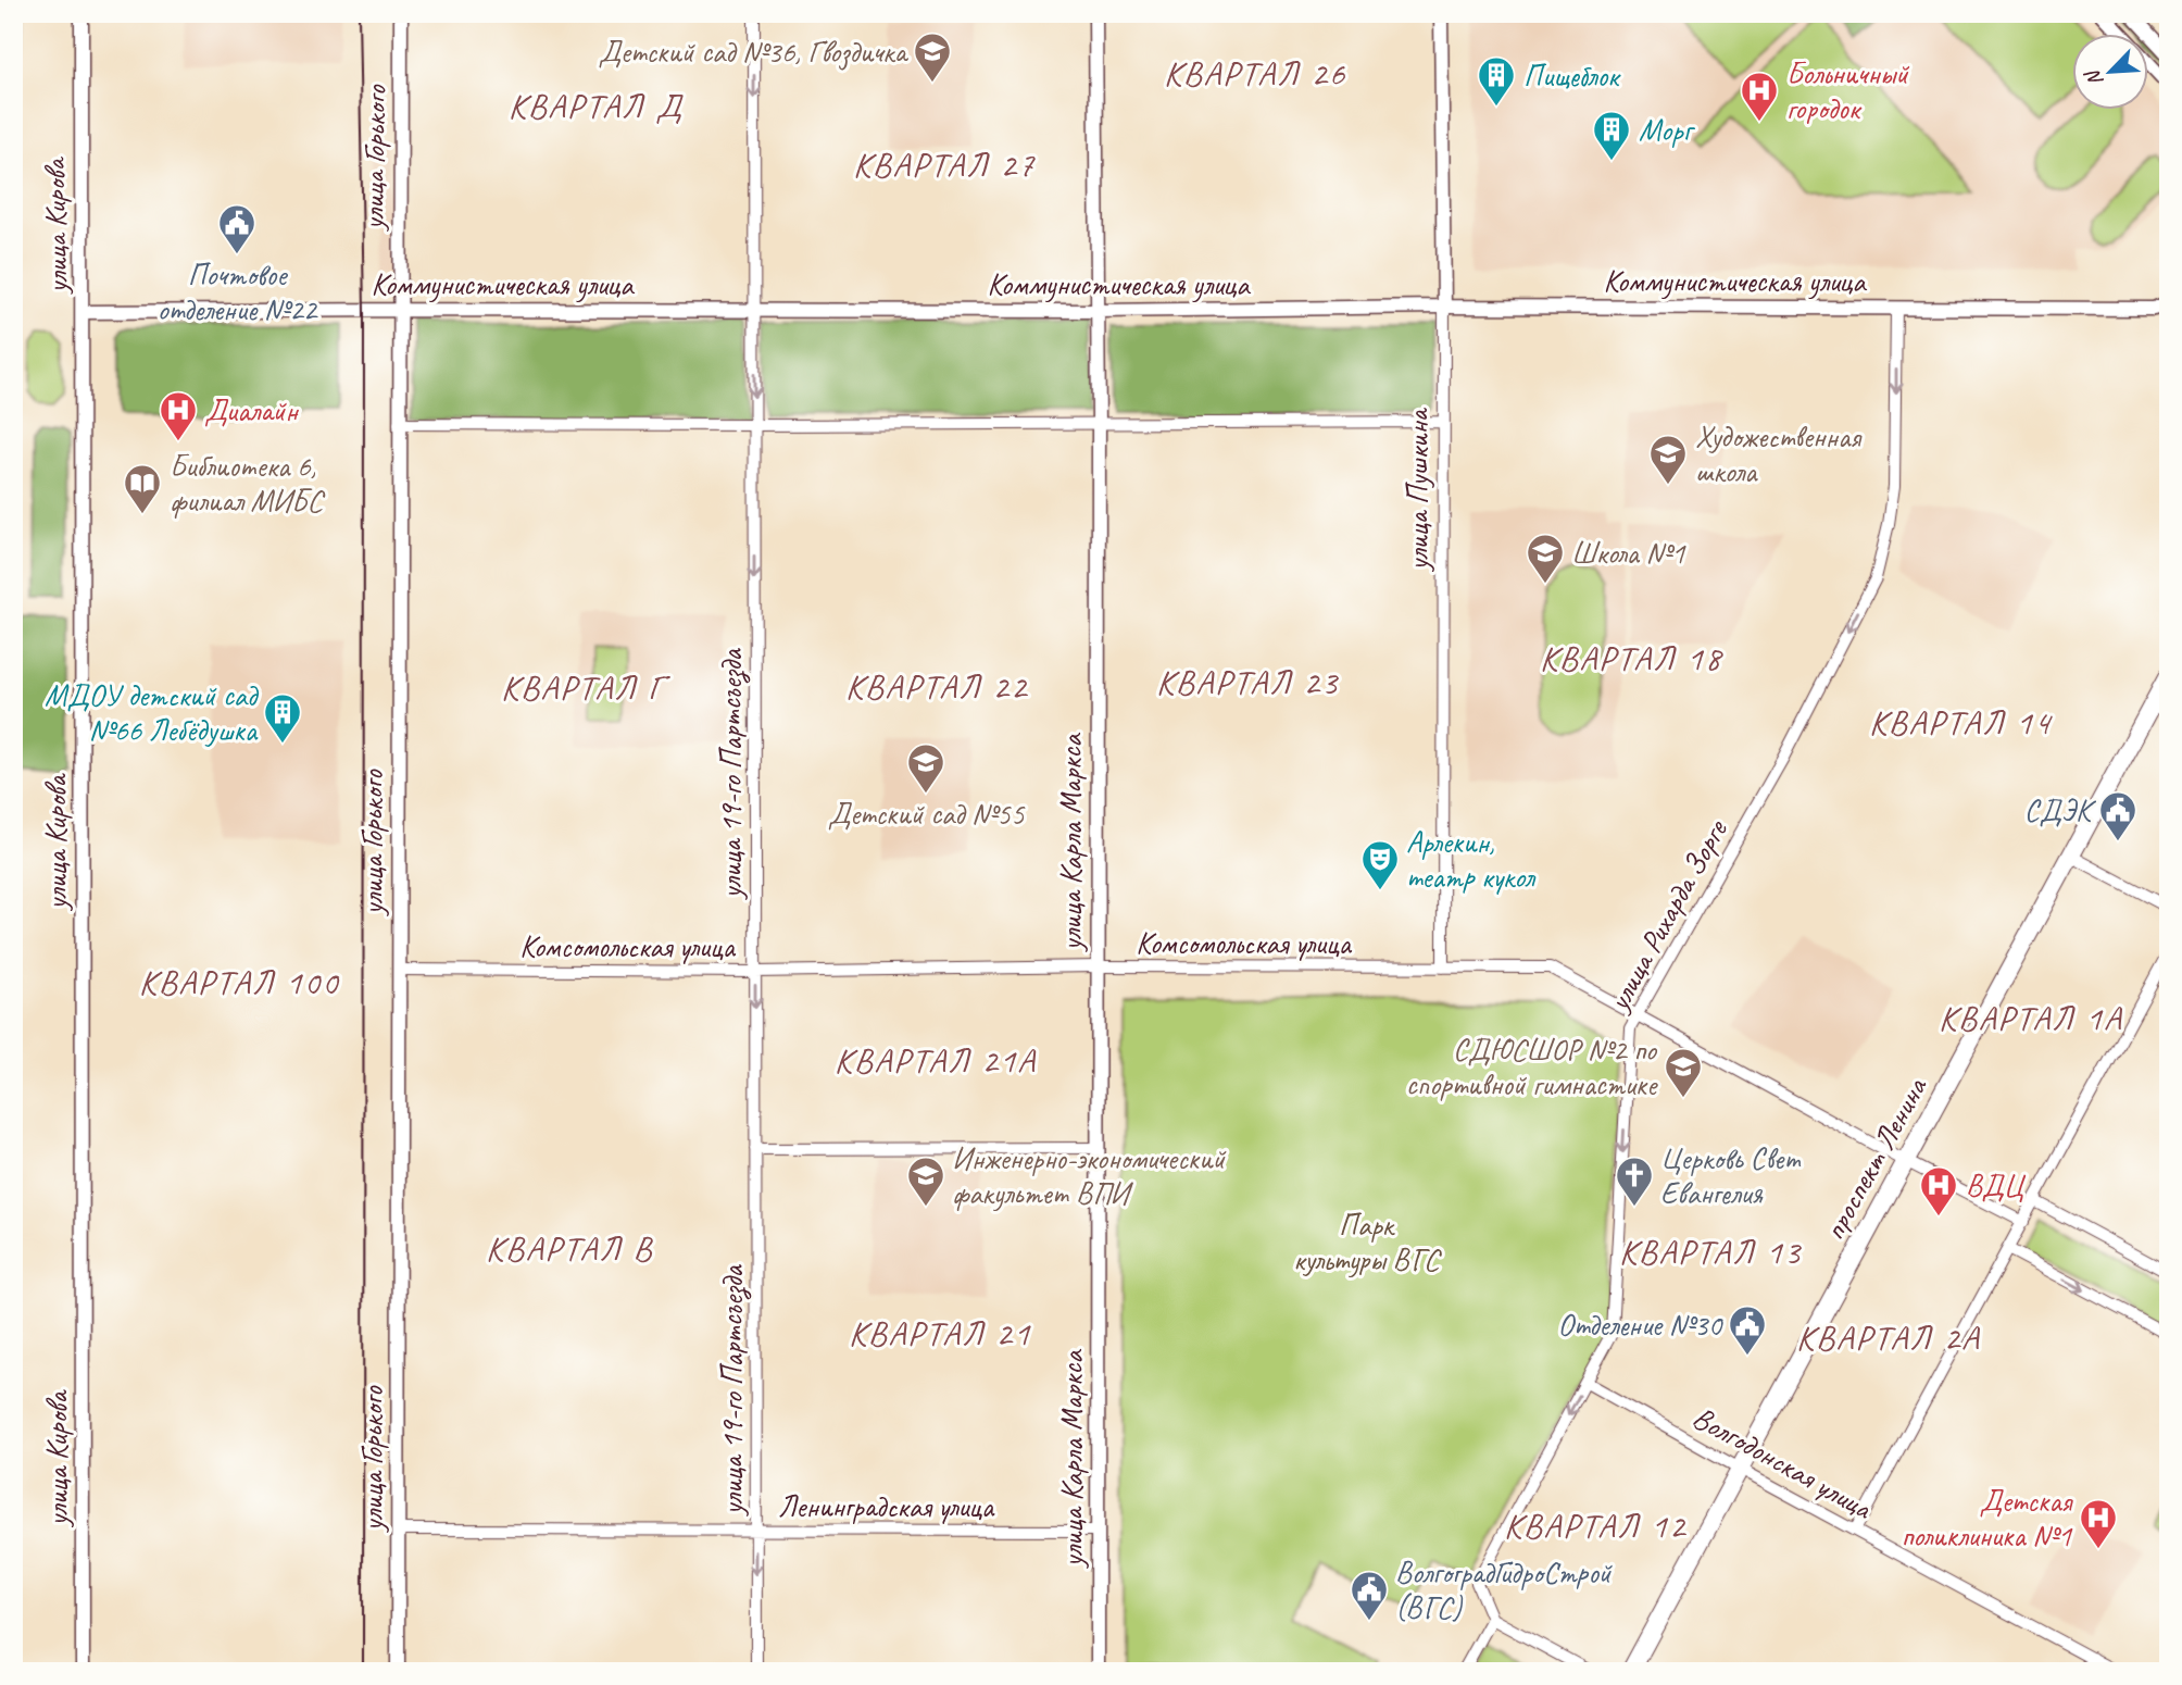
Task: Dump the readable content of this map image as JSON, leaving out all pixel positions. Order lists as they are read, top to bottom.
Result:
{
  "streets": {
    "main road": ["проспект Ленина"],
    "street": [
      "улица Горького",
      "улица Кирова",
      "Коммунистическая улица",
      "улица Пушкина",
      "улица 19-го Партсъезда",
      "улица Карла Маркса",
      "улица Рихарда Зорге",
      "Комсомольская улица",
      "Волгодонская улица",
      "Ленинградская улица"
    ]
  },
  "crossings": [
    ["улица Горького", "Коммунистическая улица"],
    ["улица Горького", "Комсомольская улица"],
    ["улица Горького", "Ленинградская улица"],
    ["улица Кирова", "Коммунистическая улица"],
    ["Коммунистическая улица", "улица Пушкина"],
    ["Коммунистическая улица", "улица 19-го Партсъезда"],
    ["Коммунистическая улица", "улица Карла Маркса"],
    ["Коммунистическая улица", "улица Рихарда Зорге"],
    ["улица Пушкина", "Комсомольская улица"],
    ["улица 19-го Партсъезда", "Комсомольская улица"],
    ["улица 19-го Партсъезда", "Ленинградская улица"],
    ["улица Карла Маркса", "Комсомольская улица"],
    ["улица Карла Маркса", "Ленинградская улица"],
    ["улица Рихарда Зорге", "Комсомольская улица"],
    ["улица Рихарда Зорге", "Волгодонская улица"],
    ["Комсомольская улица", "проспект Ленина"],
    ["проспект Ленина", "Волгодонская улица"]
  ],
  "one_way": ["улица 19-го Партсъезда", "улица Рихарда Зорге"],
  "districts": [
    "КВАРТАЛ 26",
    "КВАРТАЛ Д",
    "КВАРТАЛ 27",
    "КВАРТАЛ 18",
    "КВАРТАЛ 23",
    "КВАРТАЛ 22",
    "КВАРТАЛ Г",
    "КВАРТАЛ 14",
    "КВАРТАЛ 100",
    "КВАРТАЛ 1А",
    "КВАРТАЛ 21А",
    "КВАРТАЛ В",
    "КВАРТАЛ 13",
    "КВАРТАЛ 21",
    "КВАРТАЛ 2А",
    "КВАРТАЛ 12"
  ],
  "parks": ["Парк культуры ВГС"],
  "places": {
    "school or university": [
      "Детский сад №36, Гвоздичка",
      "Художественная школа",
      "Школа №1",
      "Детский сад №55",
      "СДЮСШОР №2 по спортивной гимнастике",
      "Инженерно-экономический факультет ВПИ"
    ],
    "building": ["Пищеблок", "Морг", "МДОУ детский сад №66 Лебёдушка"],
    "hospital": [
      "Больничный городок",
      "Диалайн",
      "ВДЦ",
      "Детская поликлиника №1"
    ],
    "public building": [
      "Почтовое отделение №22",
      "СДЭК",
      "Отделение №30",
      "ВолгоградГидроСтрой (ВГС)"
    ],
    "library": ["Библиотека 6, филиал МИБС"],
    "theatre": ["Арлекин, театр кукол"],
    "church": ["Церковь Свет Евангелия"]
  },
  "north": "bottom left"
}
